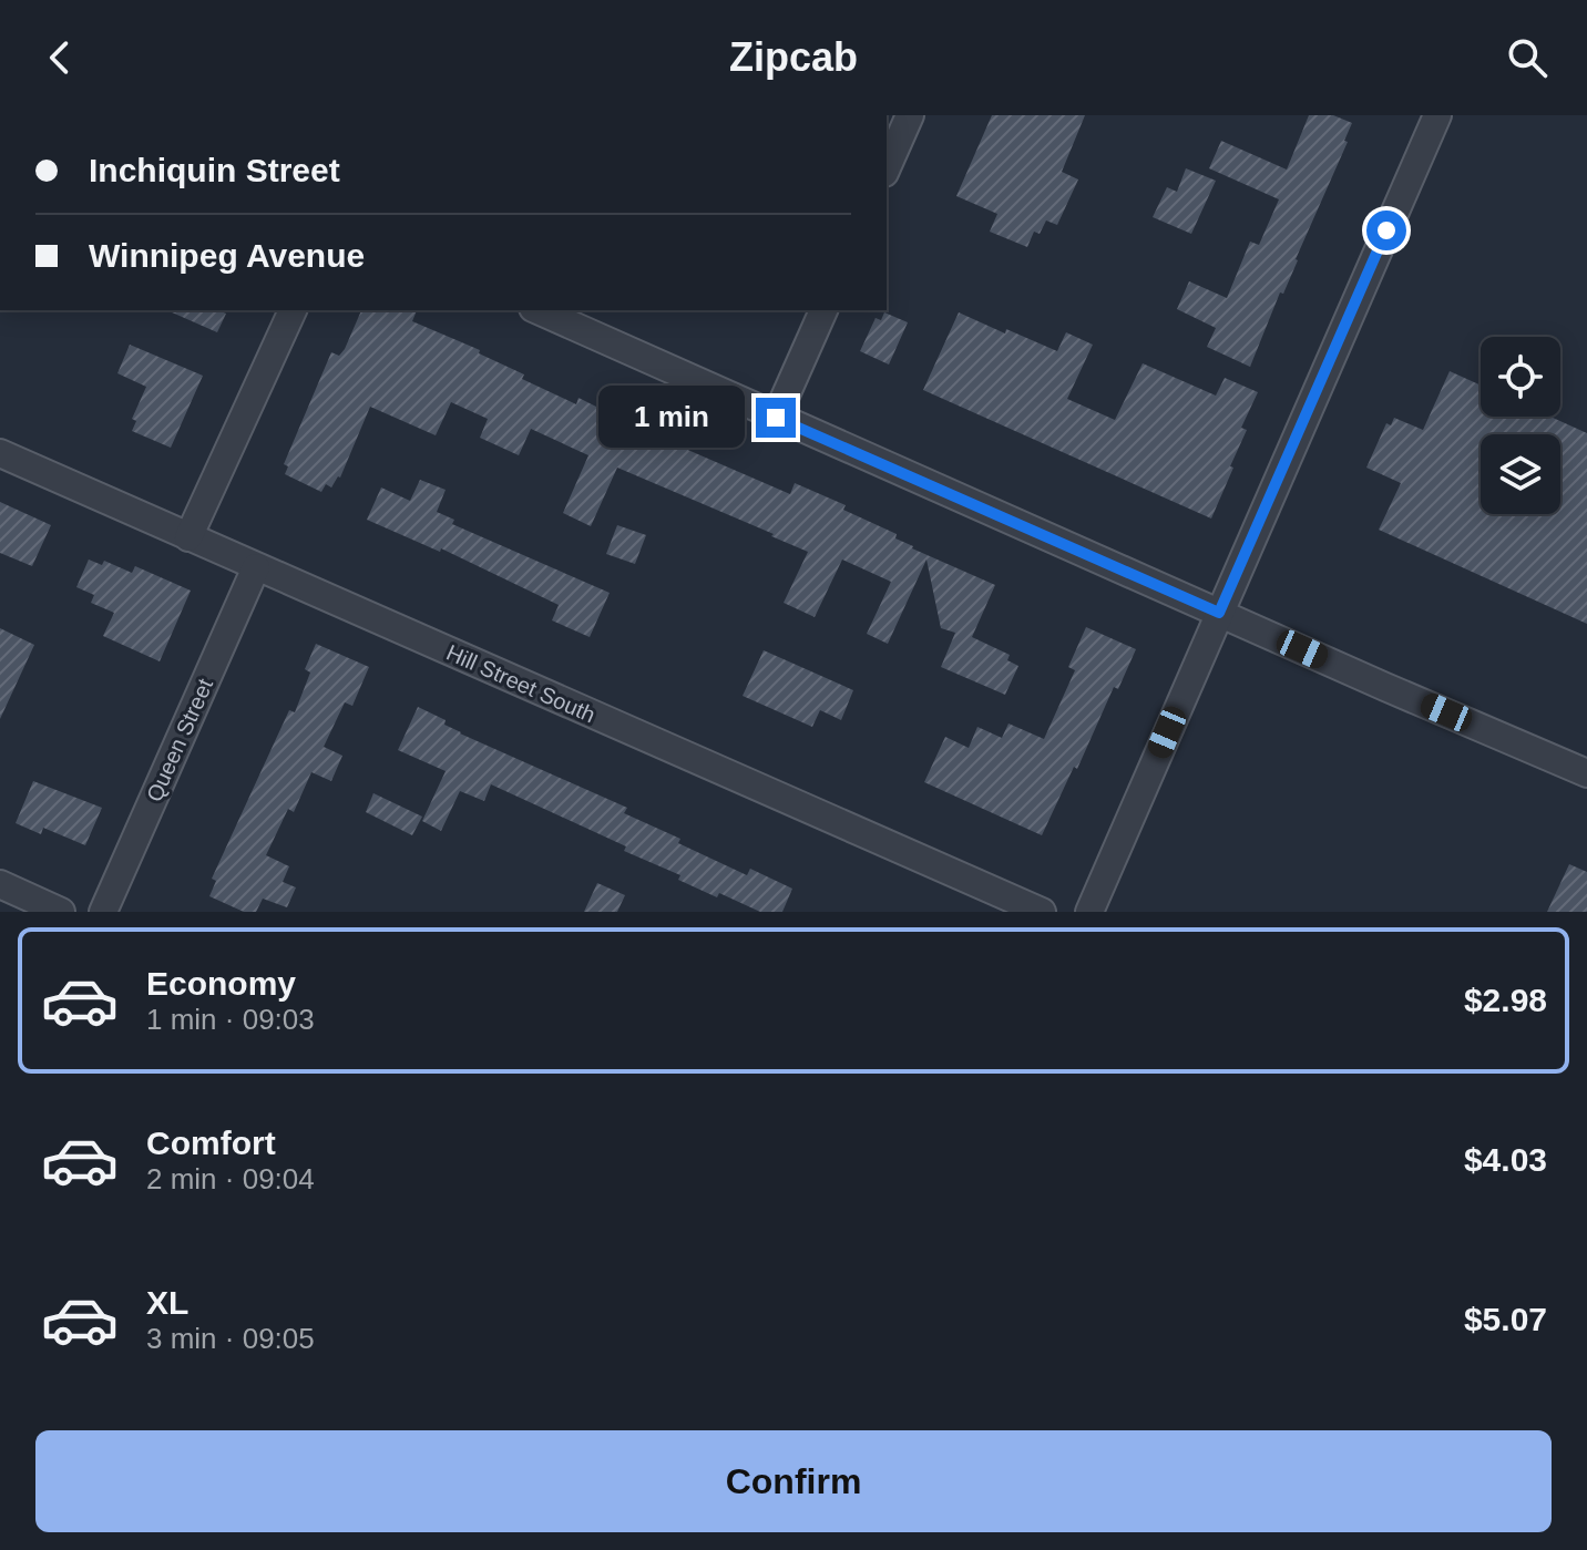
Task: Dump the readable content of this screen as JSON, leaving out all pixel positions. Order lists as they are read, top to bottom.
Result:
{
  "streets": {
    "street": ["Hill Street South", "Queen Street"]
  },
  "crossings": [
    ["Hill Street South", "Queen Street"]
  ],
  "page": {
    "header": "Zipcab",
    "banner": ["Inchiquin Street", "Winnipeg Avenue"],
    "bubble": "1 min",
    "list": [
      {
        "name": "Economy",
        "note": "1 min · 09:03",
        "value": "$2.98"
      },
      {
        "name": "Comfort",
        "note": "2 min · 09:04",
        "value": "$4.03"
      },
      {
        "name": "XL",
        "note": "3 min · 09:05",
        "value": "$5.07"
      }
    ],
    "buttons": "Confirm"
  }
}
